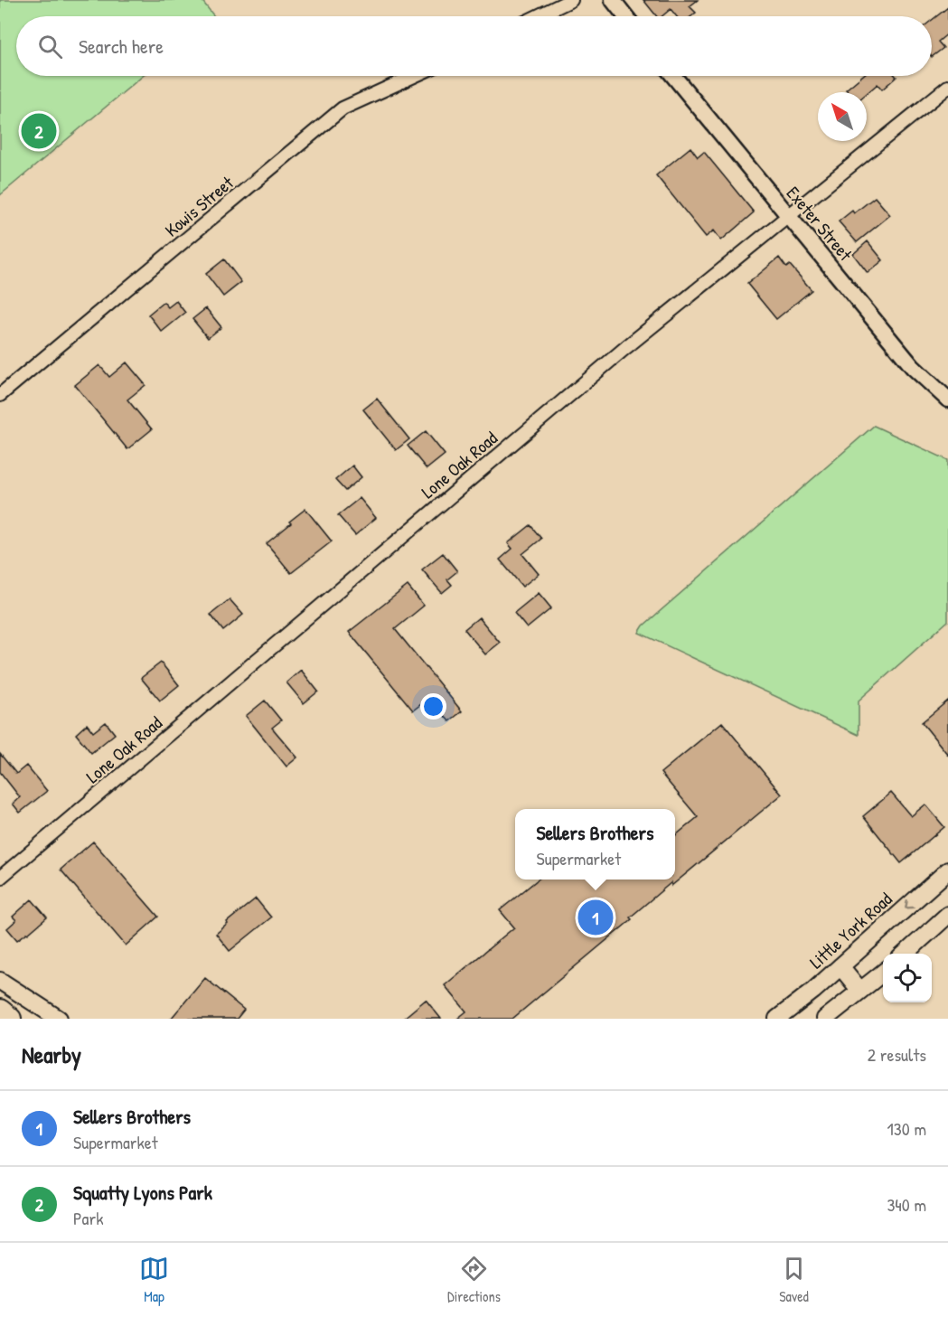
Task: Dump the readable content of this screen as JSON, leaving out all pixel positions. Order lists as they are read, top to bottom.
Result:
{
  "streets": {
    "main road": ["Little York Road"],
    "street": ["Kowis Street", "Exeter Street", "Lone Oak Road"]
  },
  "crossings": [
    ["Exeter Street", "Lone Oak Road"]
  ],
  "north": "top left",
  "page": {
    "search": "Search here",
    "pins": ["2", "1"],
    "popup": ["Sellers Brothers", "Supermarket"],
    "heading": ["Nearby", "2 results"],
    "list": [
      {
        "mark": "1",
        "name": "Sellers Brothers",
        "note": "Supermarket",
        "value": "130 m"
      },
      {
        "mark": "2",
        "name": "Squatty Lyons Park",
        "note": "Park",
        "value": "340 m"
      }
    ],
    "nav": ["Map", "Directions", "Saved"]
  }
}
